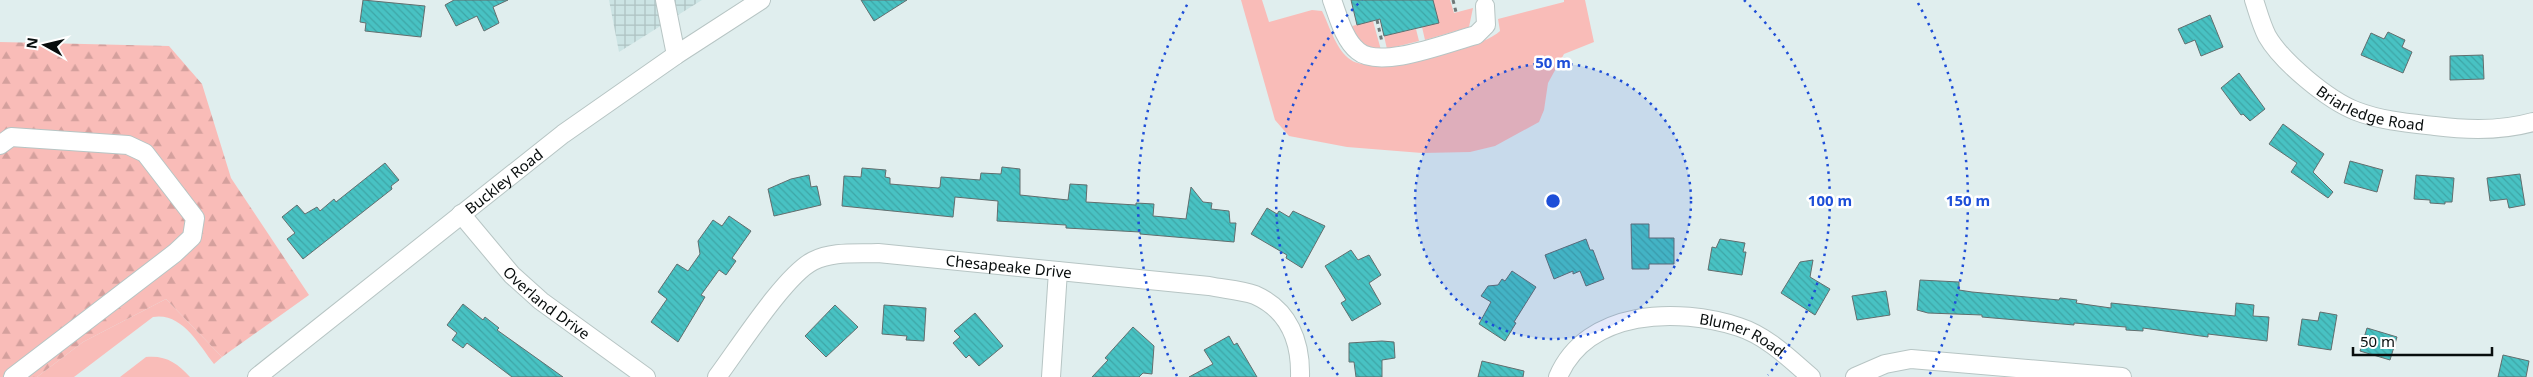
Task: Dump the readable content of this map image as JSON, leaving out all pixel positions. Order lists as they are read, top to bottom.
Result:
{
  "streets": {
    "street": [
      "Briarledge Road",
      "Buckley Road",
      "Chesapeake Drive",
      "Overland Drive",
      "Blumer Road"
    ]
  },
  "crossings": [
    ["Buckley Road", "Overland Drive"]
  ],
  "scale_bar": "50 m",
  "north": "left",
  "rings": ["50 m", "100 m", "150 m"]
}
